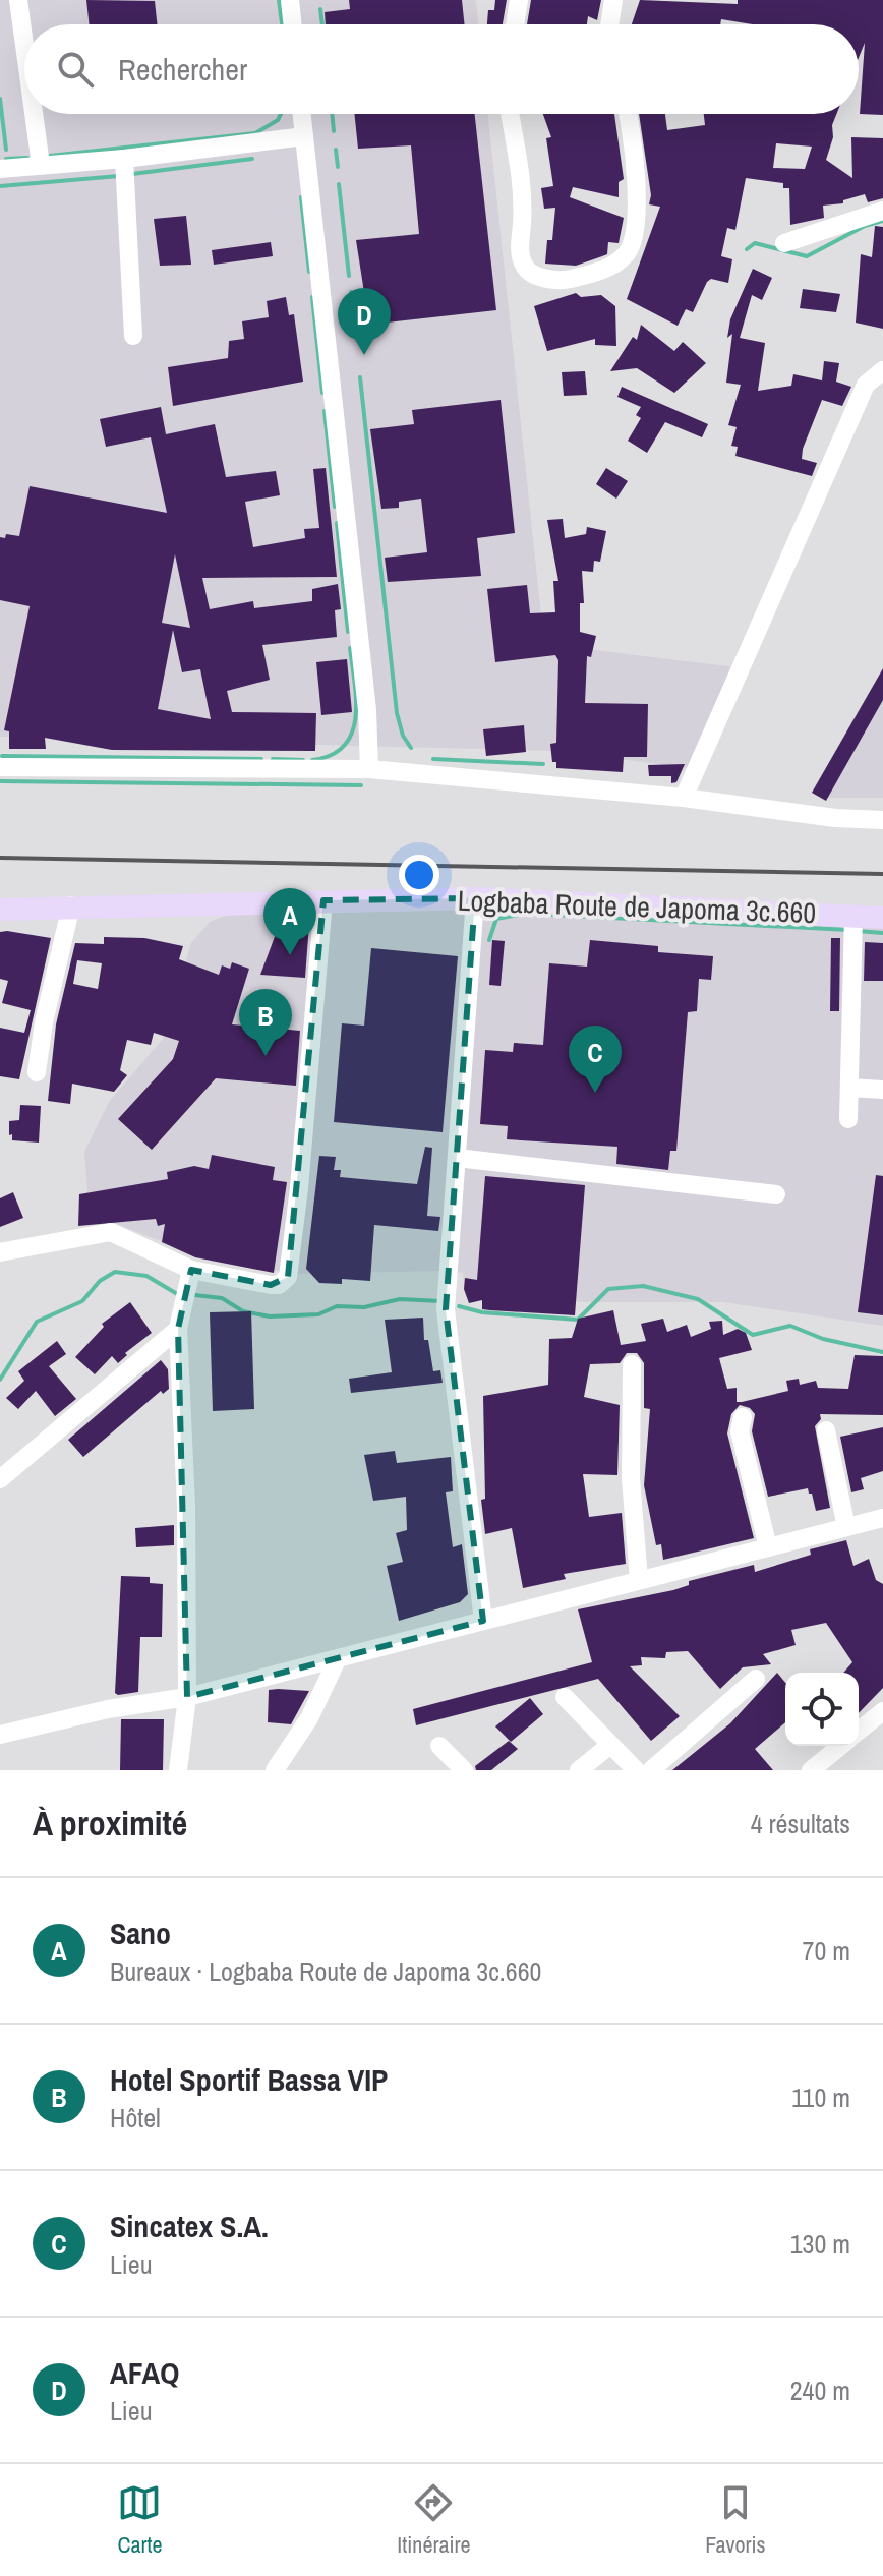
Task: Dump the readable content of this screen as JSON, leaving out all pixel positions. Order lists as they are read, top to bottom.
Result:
{
  "streets": {
    "main road": ["Logbaba Route de Japoma 3c.660"]
  },
  "page": {
    "search": "Rechercher",
    "pins": [
      "D",
      "A",
      "B",
      "C"
    ],
    "heading": ["À proximité", "4 résultats"],
    "list": [
      {
        "mark": "A",
        "name": "Sano",
        "note": "Bureaux · Logbaba Route de Japoma 3c.660",
        "value": "70 m"
      },
      {
        "mark": "B",
        "name": "Hotel Sportif Bassa VIP",
        "note": "Hôtel",
        "value": "110 m"
      },
      {
        "mark": "C",
        "name": "Sincatex S.A.",
        "note": "Lieu",
        "value": "130 m"
      },
      {
        "mark": "D",
        "name": "AFAQ",
        "note": "Lieu",
        "value": "240 m"
      }
    ],
    "nav": ["Carte", "Itinéraire", "Favoris"]
  }
}
